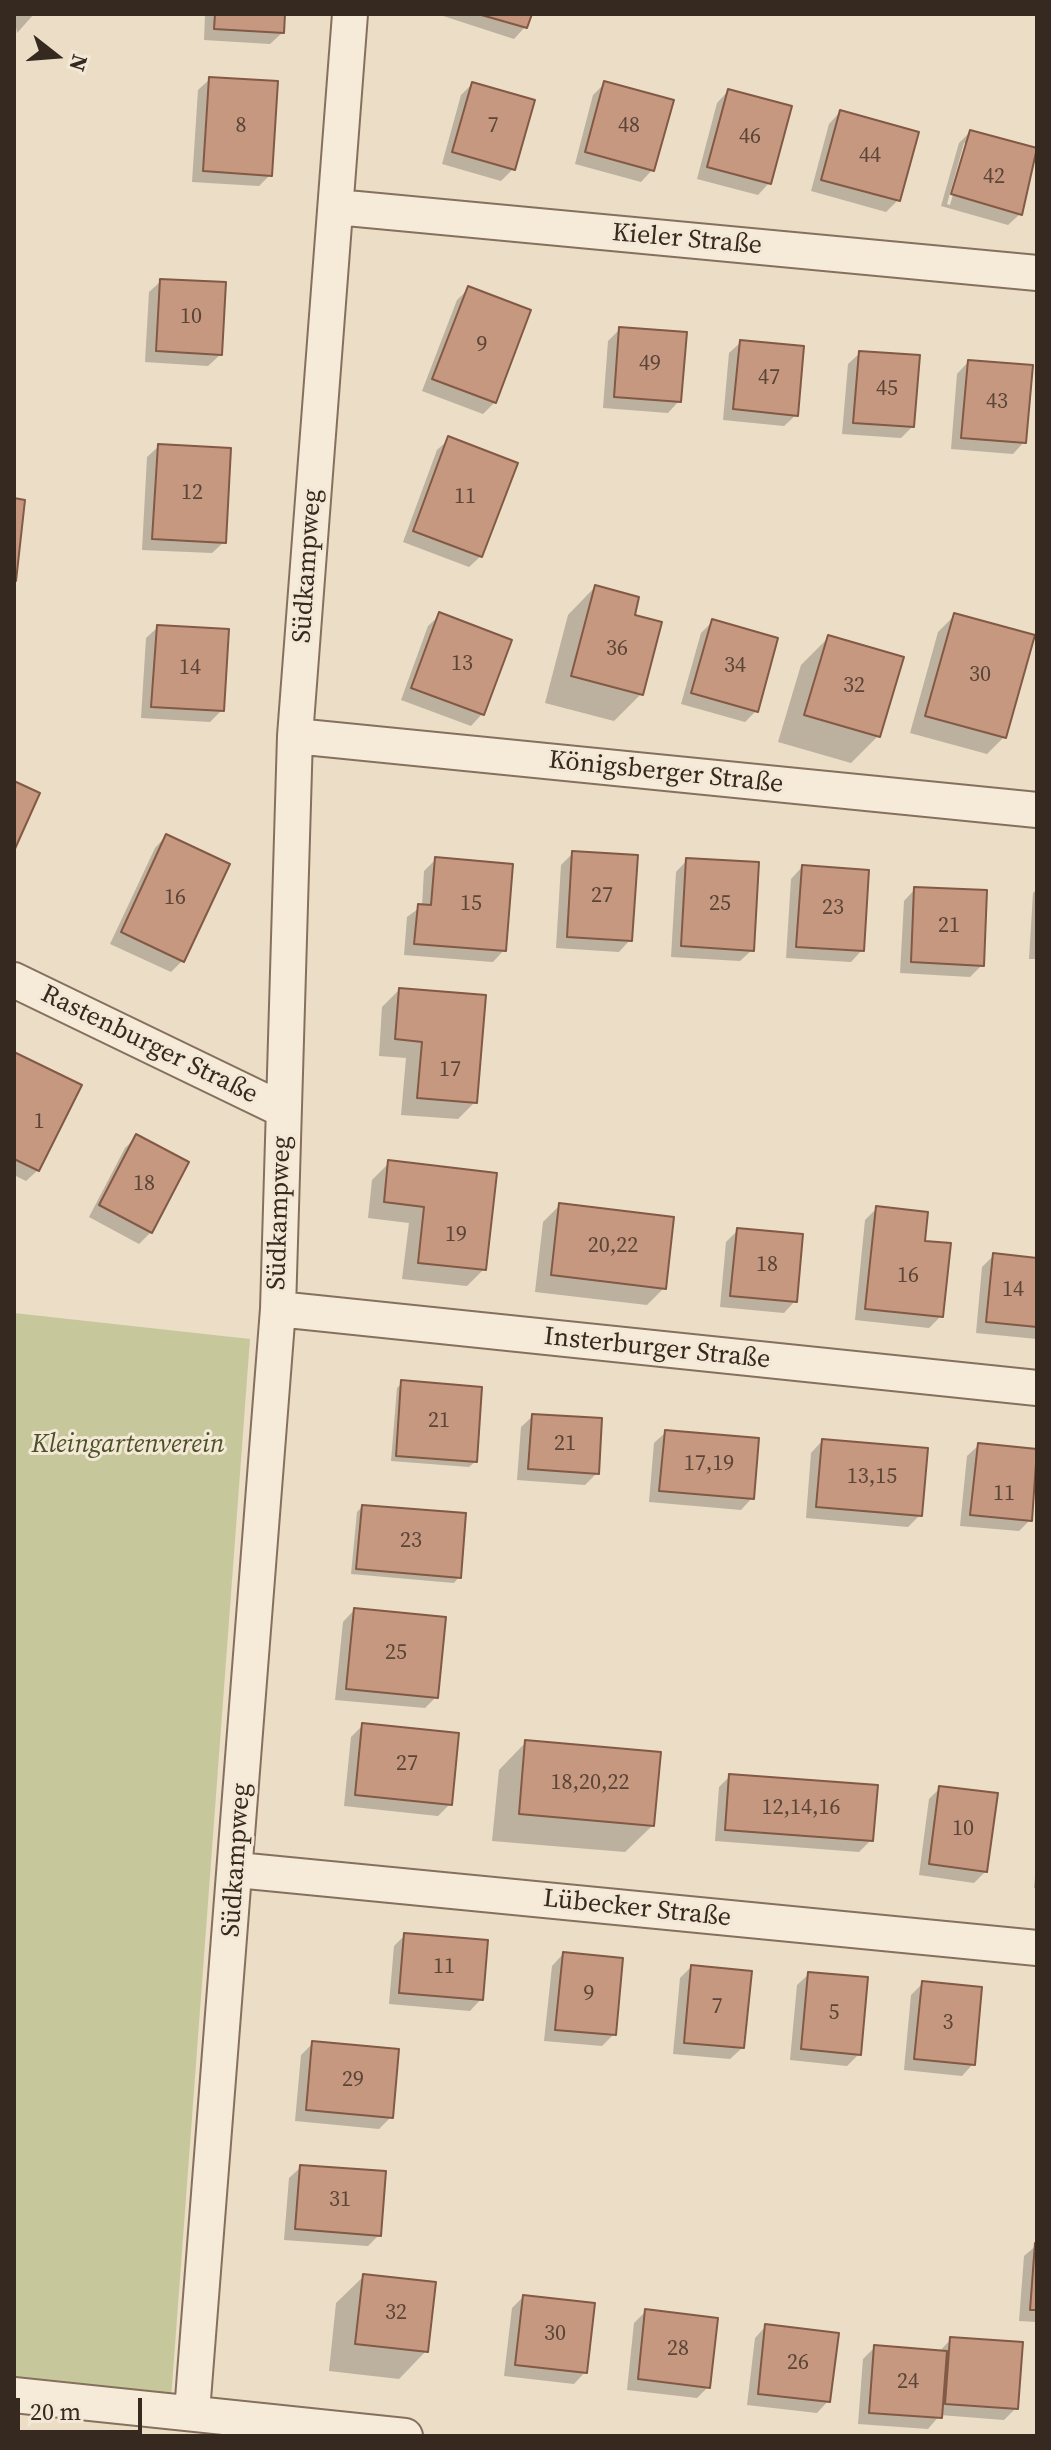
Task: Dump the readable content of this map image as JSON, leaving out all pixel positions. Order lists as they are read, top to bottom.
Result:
{
  "streets": {
    "street": [
      "Kieler Straße",
      "Südkampweg",
      "Königsberger Straße",
      "Rastenburger Straße",
      "Insterburger Straße",
      "Lübecker Straße"
    ]
  },
  "crossings": [
    ["Kieler Straße", "Südkampweg"],
    ["Südkampweg", "Königsberger Straße"],
    ["Südkampweg", "Rastenburger Straße"],
    ["Südkampweg", "Insterburger Straße"],
    ["Südkampweg", "Lübecker Straße"]
  ],
  "parks": ["Kleingartenverein"],
  "house_numbers": [
    "8",
    "7",
    "48",
    "46",
    "44",
    "42",
    "10",
    "9",
    "49",
    "47",
    "45",
    "43",
    "12",
    "11",
    "36",
    "13",
    "34",
    "14",
    "30",
    "32",
    "27",
    "16",
    "15",
    "25",
    "23",
    "21",
    "17",
    "1",
    "18",
    "19",
    "20,22",
    "18",
    "16",
    "14",
    "21",
    "21",
    "17,19",
    "13,15",
    "11",
    "23",
    "25",
    "27",
    "18,20,22",
    "12,14,16",
    "10",
    "11",
    "9",
    "7",
    "5",
    "3",
    "29",
    "31",
    "32",
    "30",
    "28",
    "26",
    "24"
  ],
  "scale_bar": "20 m",
  "north": "right"
}
